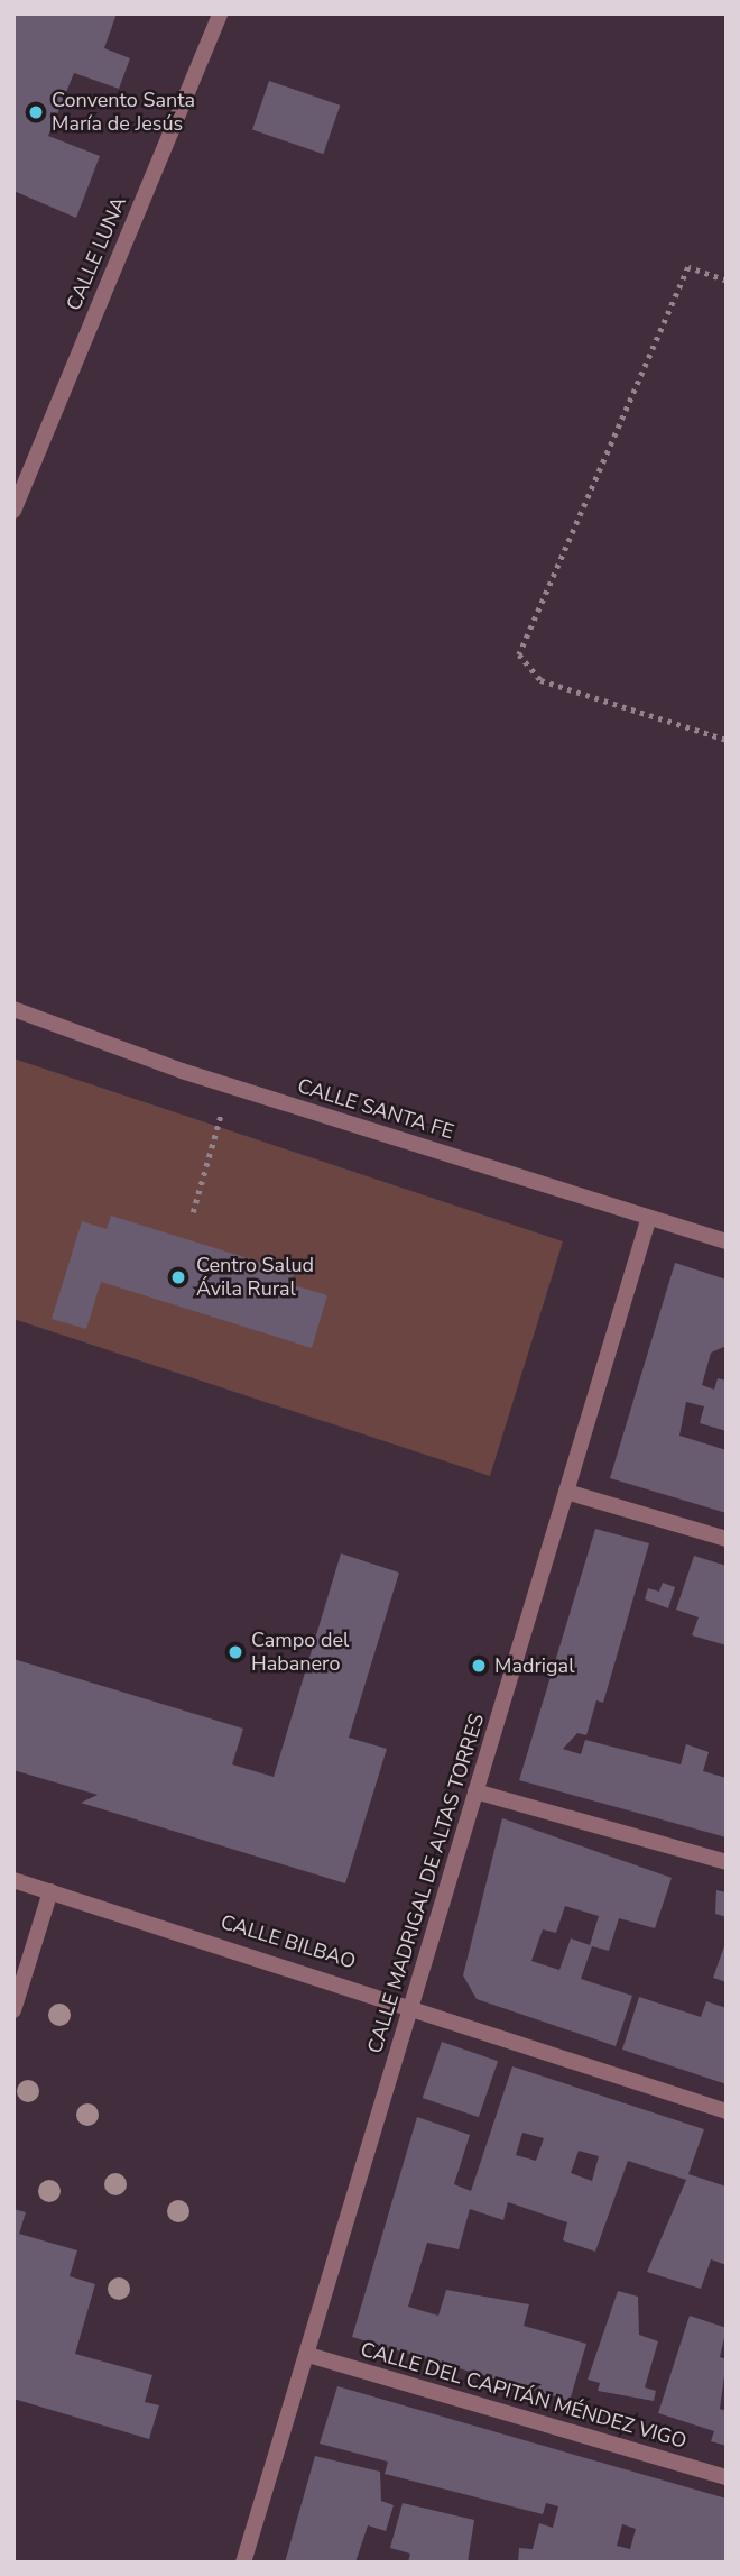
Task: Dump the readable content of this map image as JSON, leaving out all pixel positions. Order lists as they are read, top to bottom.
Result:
{
  "streets": {
    "street": [
      "CALLE LUNA",
      "CALLE SANTA FE",
      "CALLE MADRIGAL DE ALTAS TORRES",
      "CALLE BILBAO",
      "CALLE DEL CAPITÁN MÉNDEZ VIGO"
    ]
  },
  "crossings": [
    ["CALLE SANTA FE", "CALLE MADRIGAL DE ALTAS TORRES"],
    ["CALLE MADRIGAL DE ALTAS TORRES", "CALLE BILBAO"],
    ["CALLE MADRIGAL DE ALTAS TORRES", "CALLE DEL CAPITÁN MÉNDEZ VIGO"]
  ],
  "places": [
    "Convento Santa María de Jesús",
    "Centro Salud Ávila Rural",
    "Campo del Habanero",
    "Madrigal"
  ]
}
